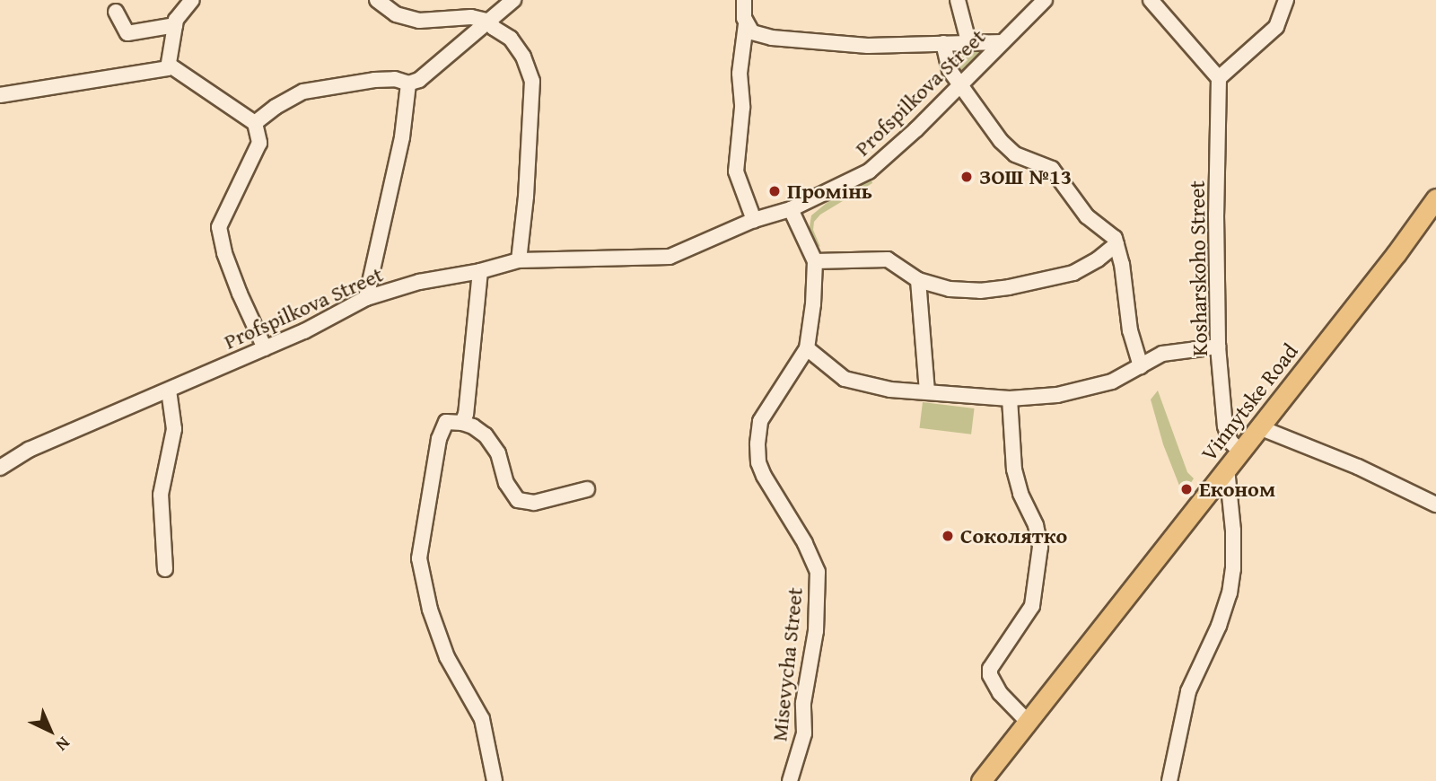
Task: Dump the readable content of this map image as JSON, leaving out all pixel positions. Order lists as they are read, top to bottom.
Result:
{
  "streets": {
    "main road": ["Vinnytske Road"],
    "street": ["Profspilkova Street", "Kosharskoho Street", "Misevycha Street"]
  },
  "crossings": [
    ["Profspilkova Street", "Misevycha Street"],
    ["Kosharskoho Street", "Vinnytske Road"]
  ],
  "places": [
    "ЗОШ №13",
    "Промінь",
    "Економ",
    "Соколятко"
  ],
  "north": "bottom right"
}
